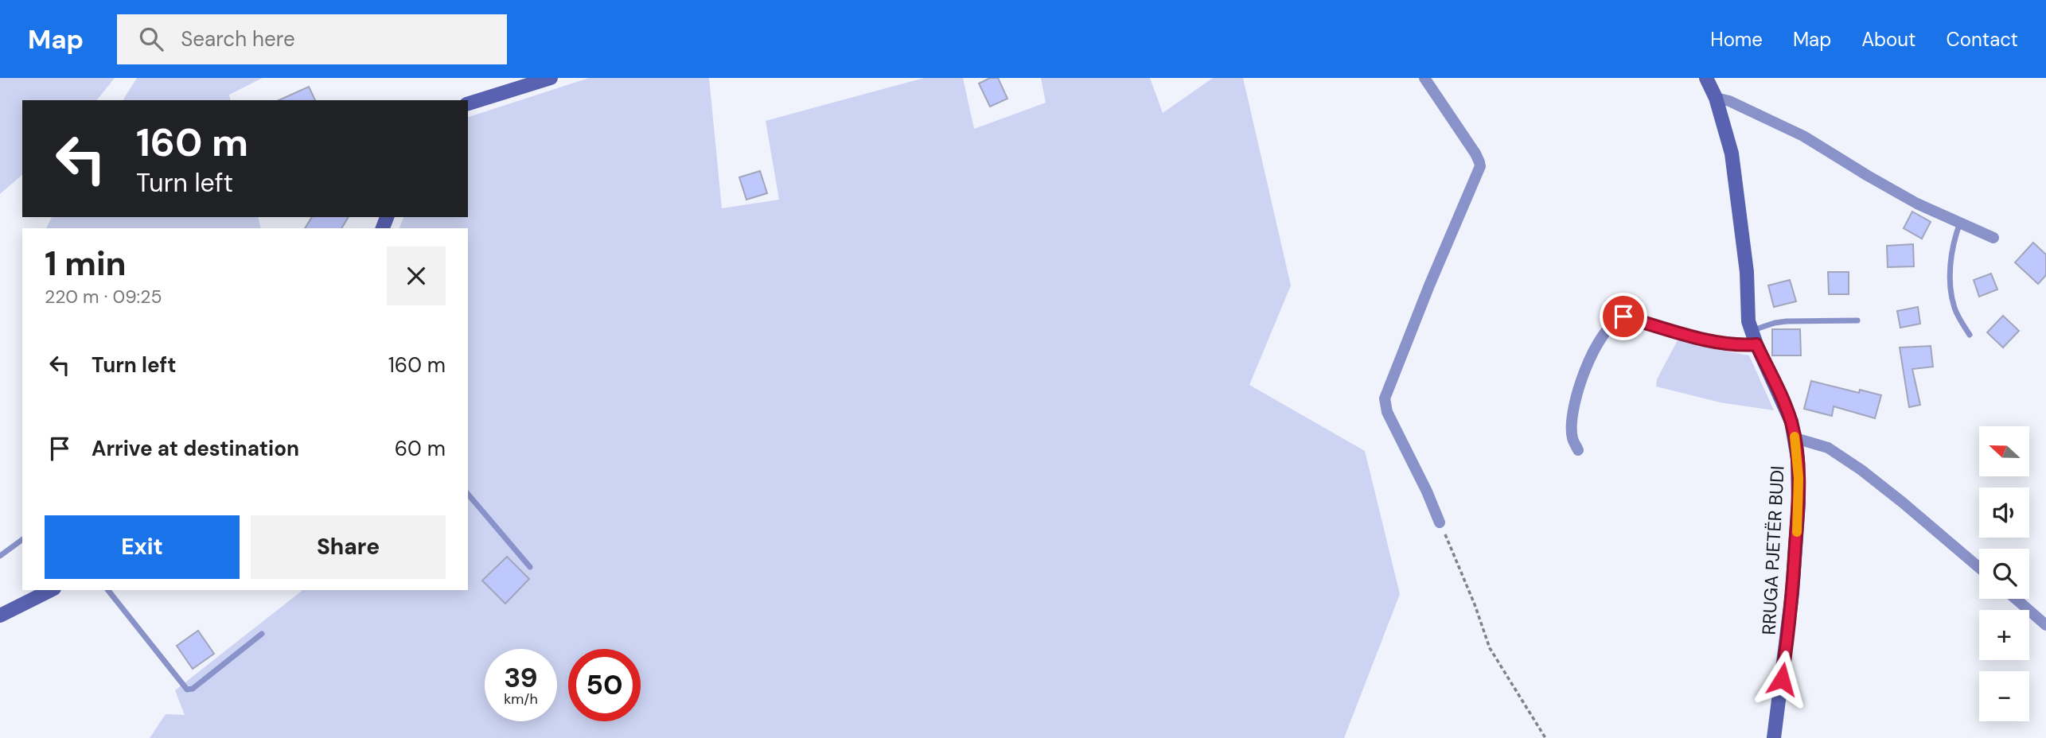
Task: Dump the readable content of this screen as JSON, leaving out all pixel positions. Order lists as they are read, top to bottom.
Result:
{
  "streets": {
    "main road": ["RRUGA PJETËR BUDI"]
  },
  "north": "left",
  "page": {
    "header": "Map",
    "search": "Search here",
    "nav": [
      "Home",
      "Map",
      "About",
      "Contact"
    ],
    "turn": ["160 m", "Turn left"],
    "heading": ["1 min", "220 m · 09:25"],
    "list": [
      {
        "name": "Turn left",
        "value": "160 m"
      },
      {
        "name": "Arrive at destination",
        "value": "60 m"
      }
    ],
    "map_buttons": ["+", "−"],
    "buttons": ["Exit", "Share"],
    "speed": "39 km/h",
    "limit": "50"
  }
}
